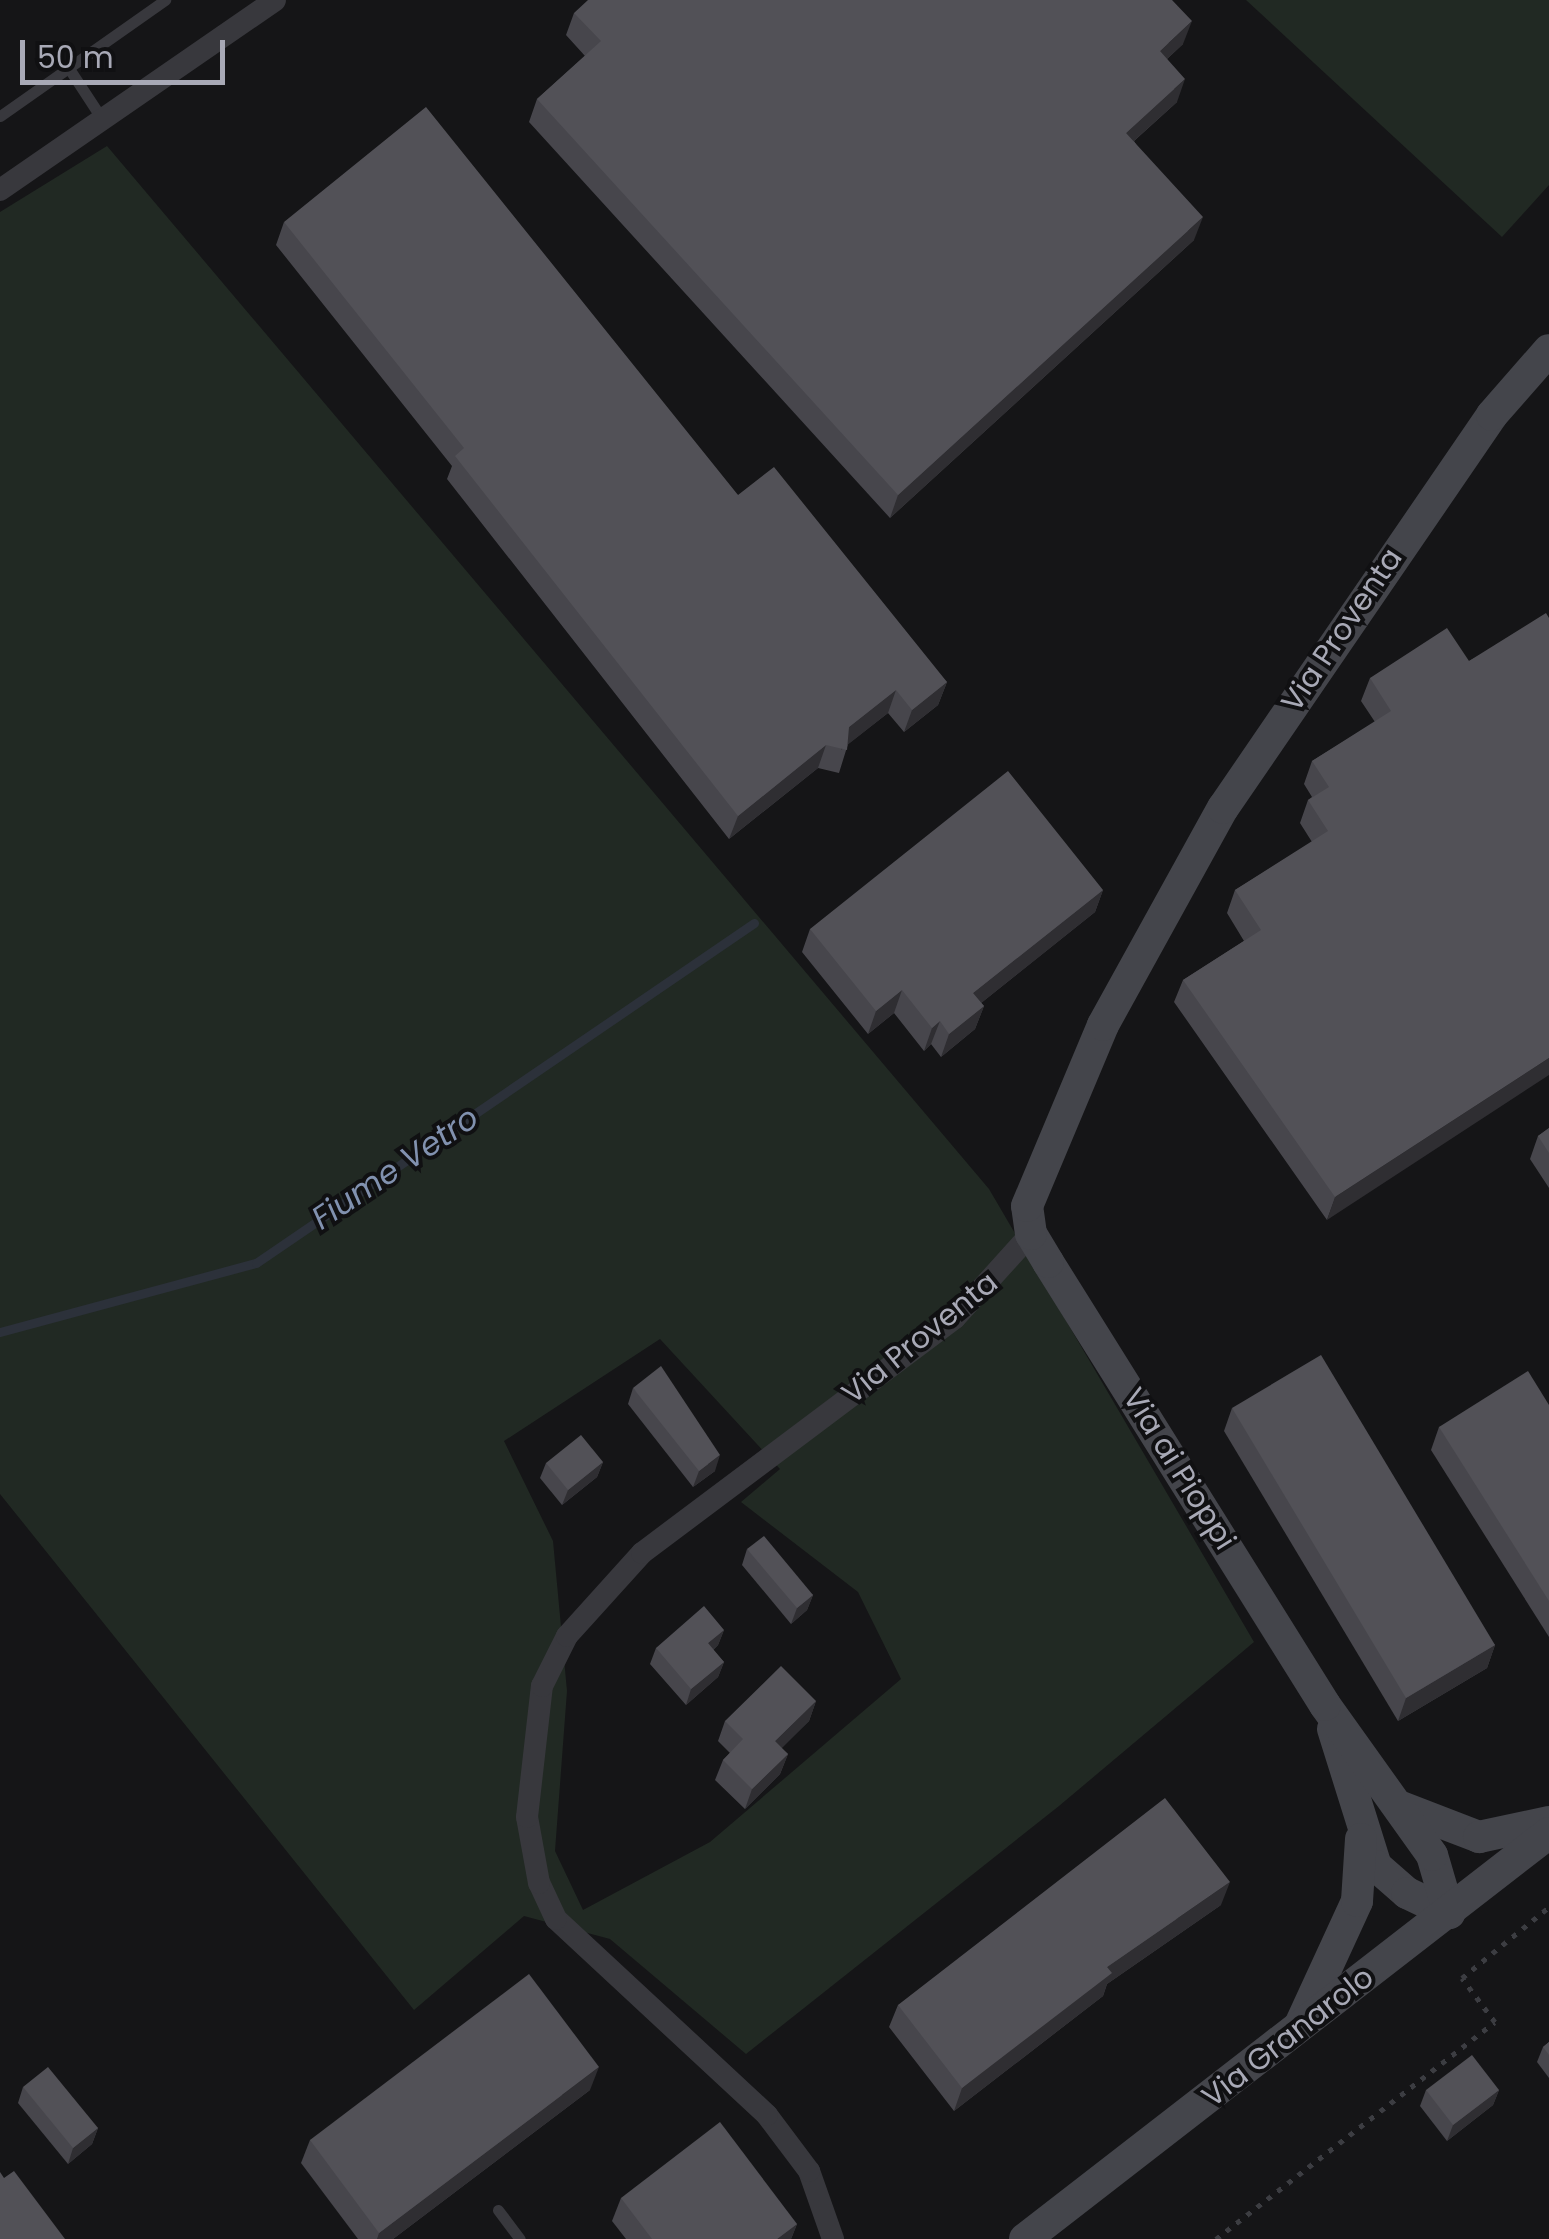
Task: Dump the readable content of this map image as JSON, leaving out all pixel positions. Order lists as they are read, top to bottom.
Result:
{
  "streets": {
    "street": ["Via Proventa", "Via ai Pioppi", "Via Granarolo"]
  },
  "crossings": [
    ["Via Proventa", "Via ai Pioppi"],
    ["Via ai Pioppi", "Via Granarolo"]
  ],
  "water": ["Fiume Vetro"],
  "scale_bar": "50 m"
}
